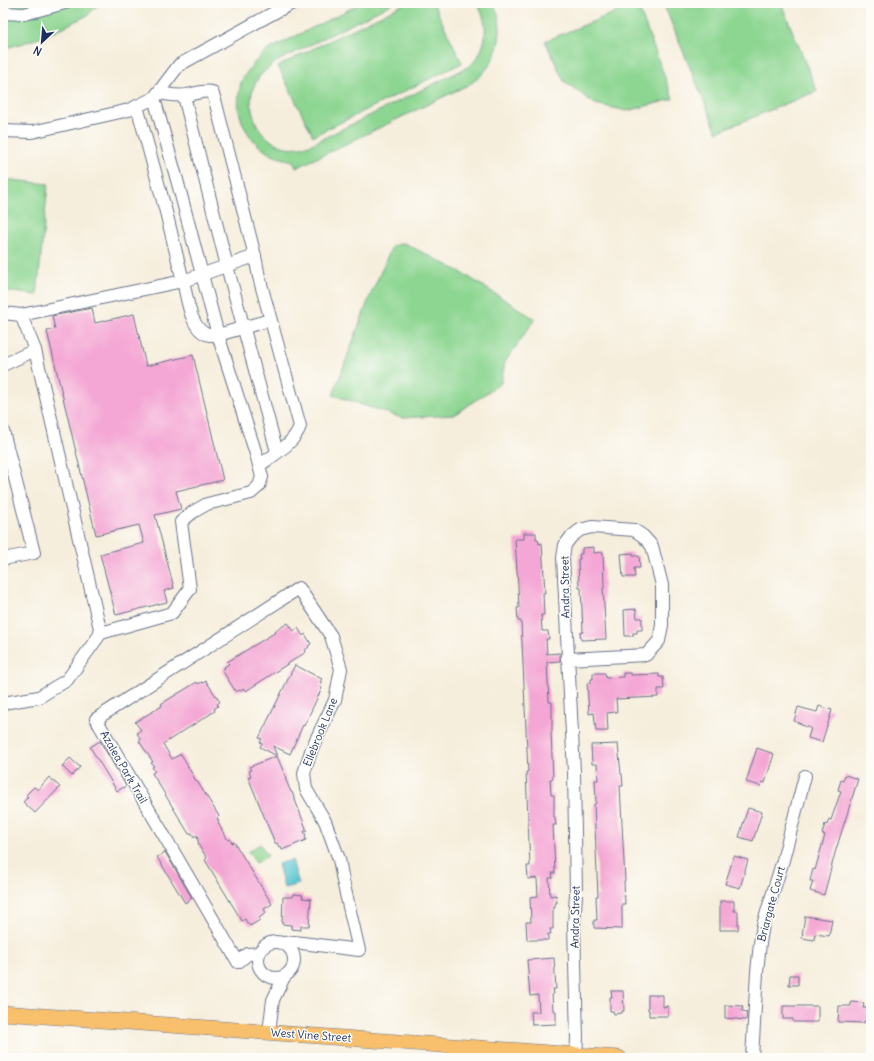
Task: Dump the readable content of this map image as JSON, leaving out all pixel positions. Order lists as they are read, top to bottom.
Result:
{
  "streets": {
    "main road": ["West Vine Street"],
    "street": [
      "Andra Street",
      "Ellebrook Lane",
      "Azalea Park Trail",
      "Briargate Court"
    ]
  },
  "crossings": [
    ["Andra Street", "West Vine Street"],
    ["Ellebrook Lane", "Azalea Park Trail"]
  ],
  "north": "bottom left"
}
